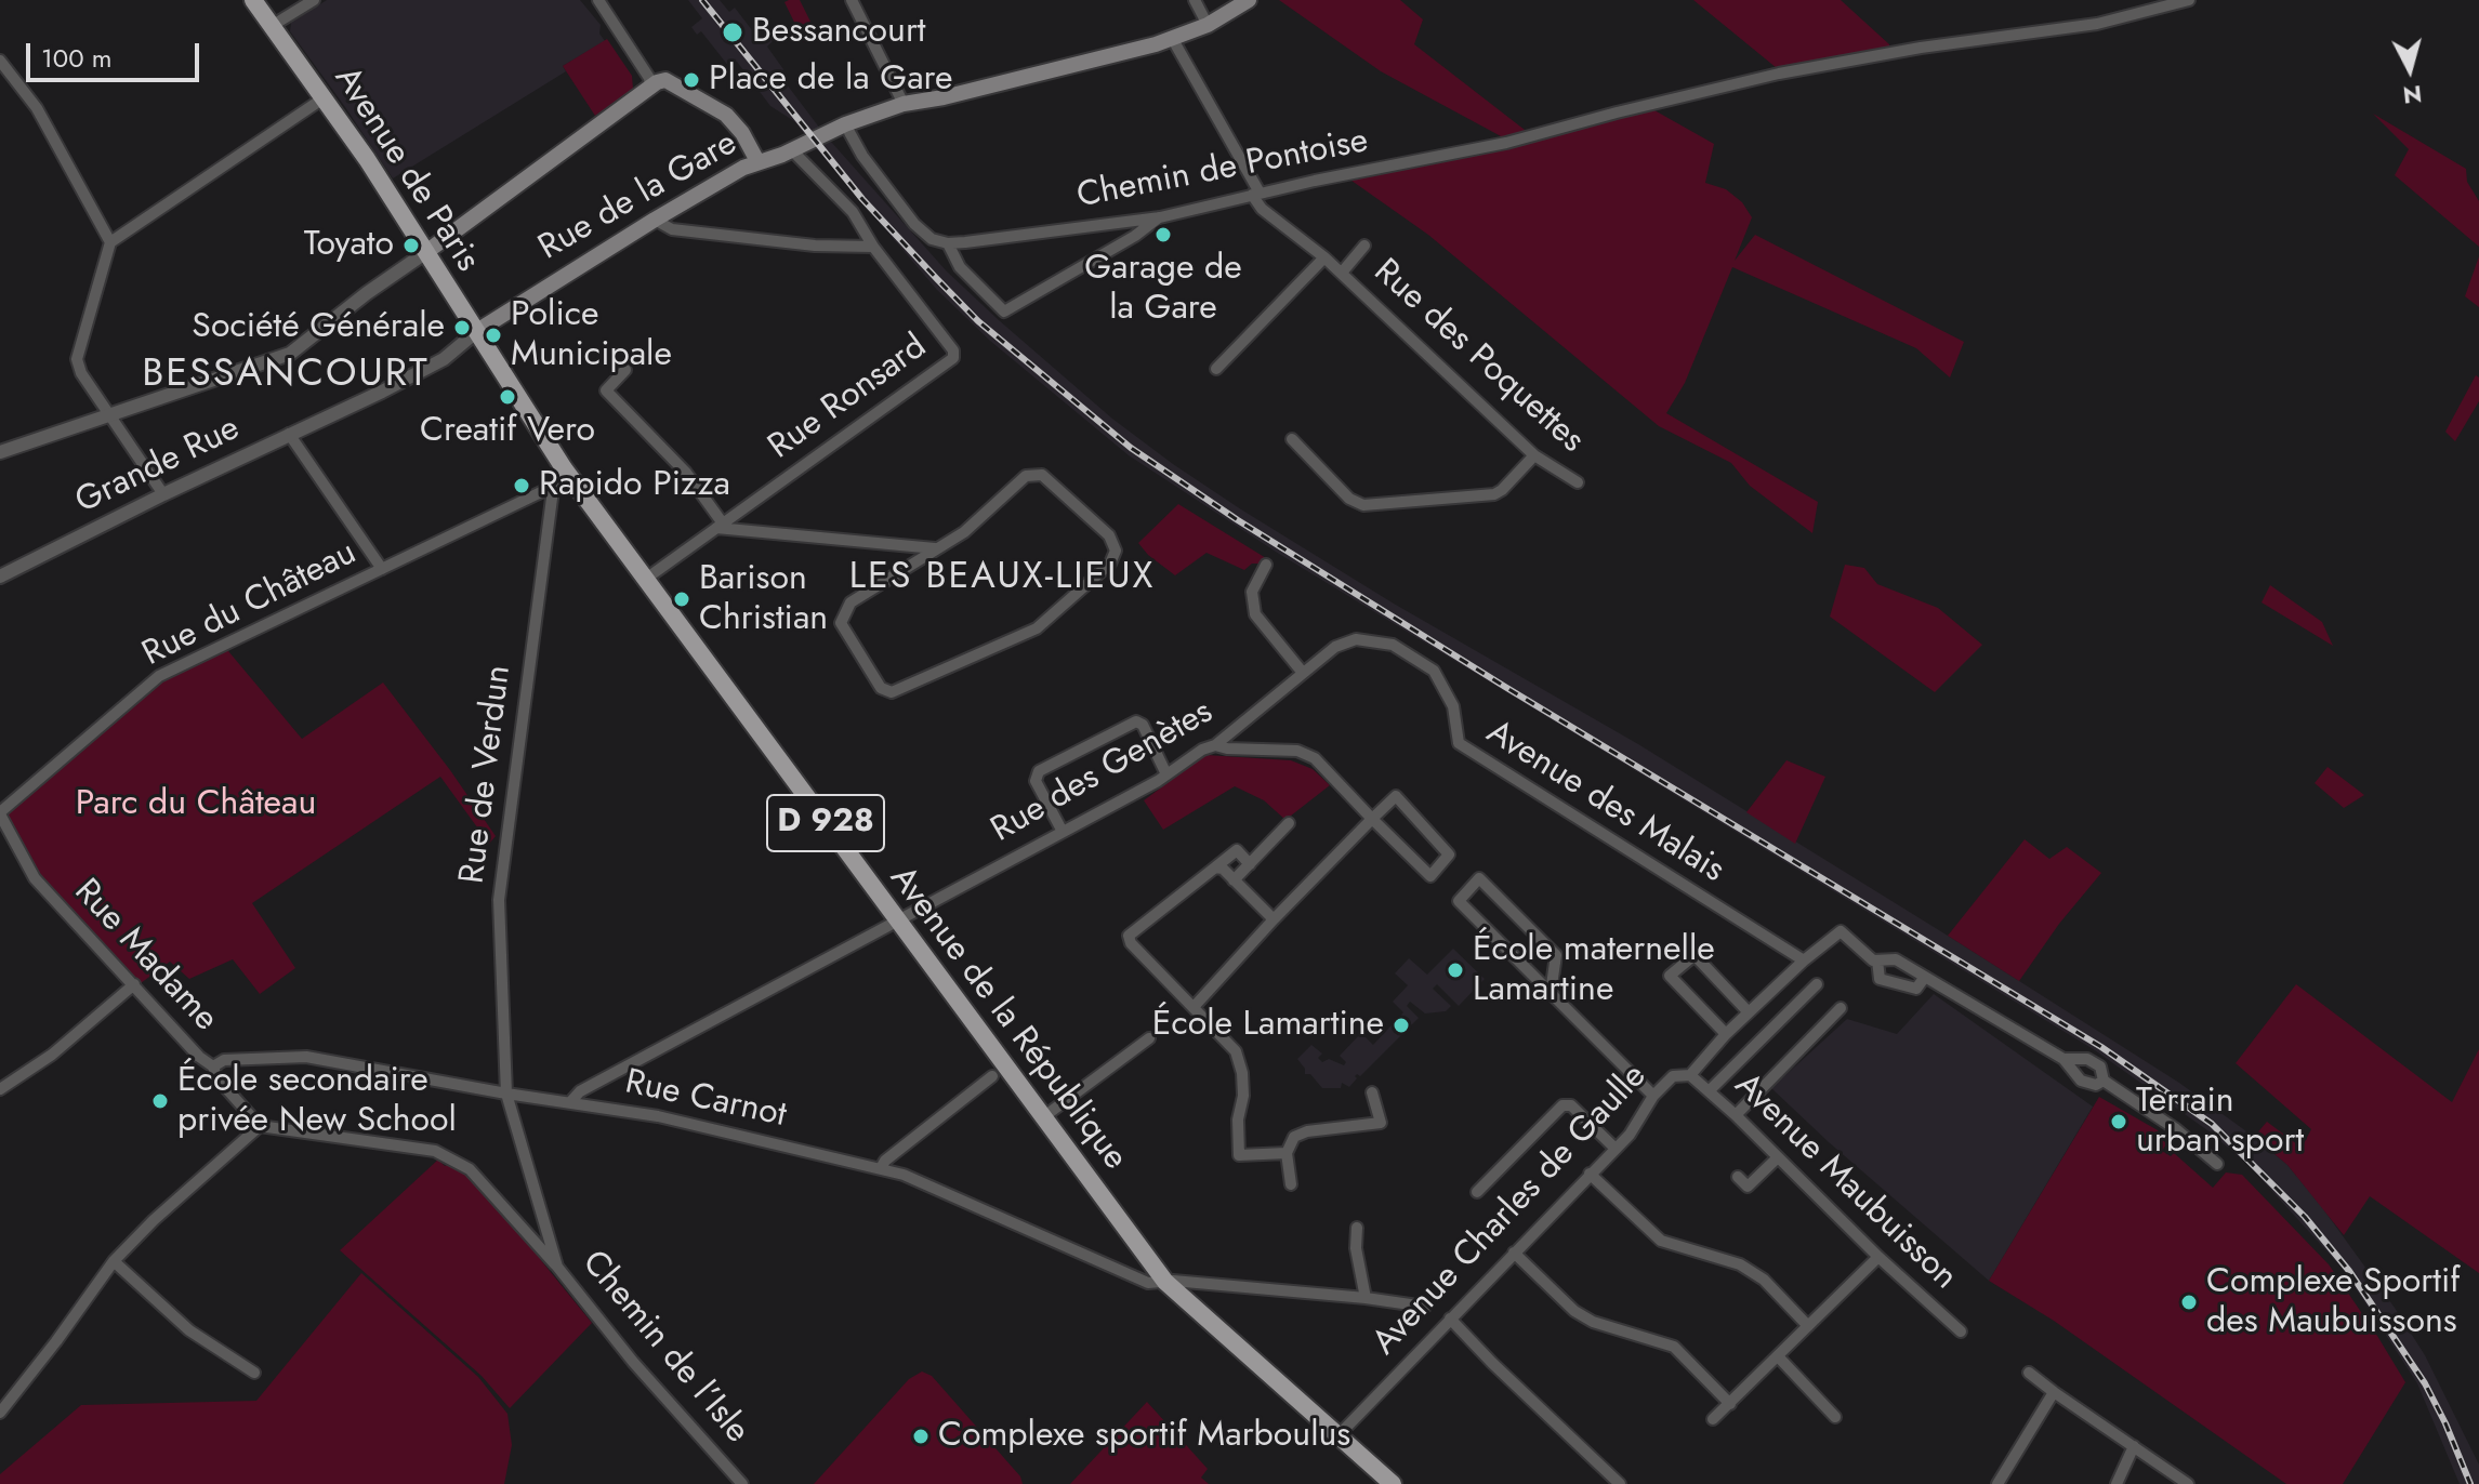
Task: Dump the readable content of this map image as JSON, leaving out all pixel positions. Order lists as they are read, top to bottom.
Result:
{
  "streets": {
    "main road": [
      "Avenue de Paris",
      "Rue de la Gare",
      "D 928",
      "Avenue de la République"
    ],
    "street": [
      "Chemin de Pontoise",
      "Rue des Poquettes",
      "Rue Ronsard",
      "Grande Rue",
      "Rue du Château",
      "Rue des Genètes",
      "Rue de Verdun",
      "Avenue des Malais",
      "Rue Madame",
      "Rue Carnot",
      "Avenue Maubuisson",
      "Avenue Charles de Gaulle",
      "Chemin de l’Isle"
    ]
  },
  "crossings": [
    ["Avenue de Paris", "Rue de la Gare"],
    ["Avenue de Paris", "Grande Rue"],
    ["Avenue de Paris", "Avenue de la République"],
    ["Chemin de Pontoise", "Rue des Poquettes"],
    ["Rue de la Gare", "Rue des Poquettes"],
    ["Rue de la Gare", "Rue Ronsard"],
    ["Rue de la Gare", "Grande Rue"],
    ["Rue de la Gare", "Avenue de la République"],
    ["Rue Ronsard", "Avenue de la République"],
    ["Grande Rue", "Avenue de la République"],
    ["Rue du Château", "Rue de Verdun"],
    ["Rue du Château", "Rue Madame"],
    ["Rue des Genètes", "Avenue des Malais"],
    ["Rue des Genètes", "Avenue de la République"],
    ["Rue des Genètes", "Rue Carnot"],
    ["Rue de Verdun", "Avenue de la République"],
    ["Rue de Verdun", "Rue Carnot"],
    ["Rue de Verdun", "Chemin de l’Isle"],
    ["Avenue des Malais", "Avenue Charles de Gaulle"],
    ["Rue Madame", "Rue Carnot"],
    ["Avenue de la République", "Rue Carnot"],
    ["Avenue de la République", "Avenue Charles de Gaulle"],
    ["Rue Carnot", "Chemin de l’Isle"],
    ["Avenue Maubuisson", "Avenue Charles de Gaulle"]
  ],
  "districts": ["BESSANCOURT", "LES BEAUX-LIEUX"],
  "parks": ["Parc du Château"],
  "places": [
    "Bessancourt",
    "Place de la Gare",
    "Garage de la Gare",
    "Toyato",
    "Société Générale",
    "Police Municipale",
    "Creatif Vero",
    "Rapido Pizza",
    "Barison Christian",
    "École maternelle Lamartine",
    "École Lamartine",
    "École secondaire privée New School",
    "Terrain urban sport",
    "Complexe Sportif des Maubuissons",
    "Complexe sportif Marboulus"
  ],
  "scale_bar": "100 m",
  "north": "bottom"
}
